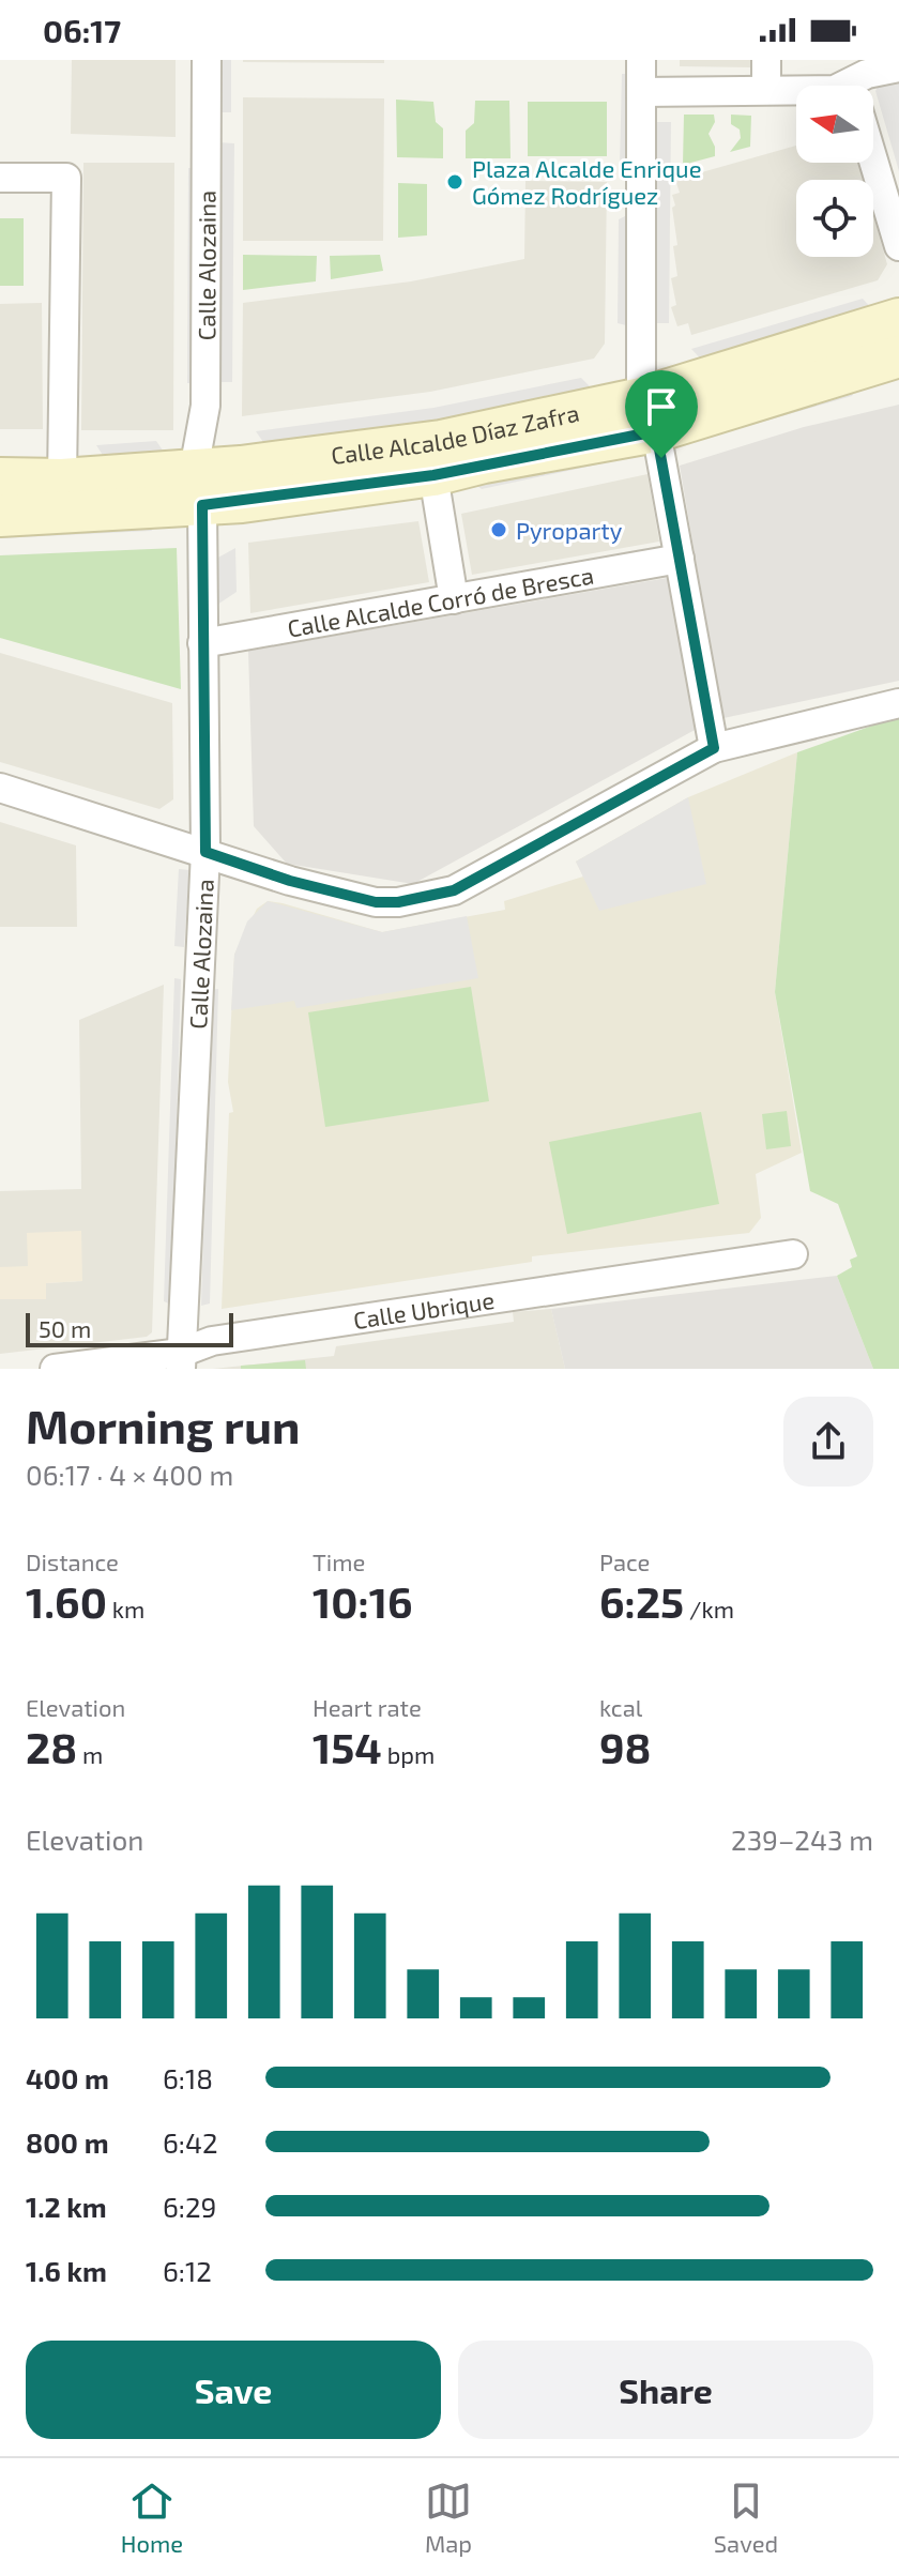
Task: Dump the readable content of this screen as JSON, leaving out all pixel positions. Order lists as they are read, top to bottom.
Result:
{
  "streets": {
    "main road": ["Calle Alcalde Díaz Zafra"],
    "street": ["Calle Alozaina", "Calle Alcalde Corró de Bresca", "Calle Ubrique"]
  },
  "crossings": [
    ["Calle Alozaina", "Calle Alcalde Díaz Zafra"],
    ["Calle Alozaina", "Calle Alcalde Corró de Bresca"],
    ["Calle Alozaina", "Calle Ubrique"]
  ],
  "places": ["Plaza Alcalde Enrique Gómez Rodríguez", "Pyroparty"],
  "scale_bar": "50 m",
  "north": "left",
  "page": {
    "status": "06:17",
    "scale": "50 m",
    "heading": ["Morning run", "06:17 · 4 × 400 m"],
    "stats": [
      ["Distance", "1.60 km"],
      ["Time", "10:16"],
      ["Pace", "6:25 /km"],
      ["Elevation", "28 m"],
      ["Heart rate", "154 bpm"],
      ["kcal", "98"]
    ],
    "chart": ["Elevation", "239–243 m"],
    "list": [
      {
        "name": "400 m",
        "note": "6:18"
      },
      {
        "name": "800 m",
        "note": "6:42"
      },
      {
        "name": "1.2 km",
        "note": "6:29"
      },
      {
        "name": "1.6 km",
        "note": "6:12"
      }
    ],
    "buttons": ["Save", "Share"],
    "tabs": ["Home", "Map", "Saved"]
  }
}
